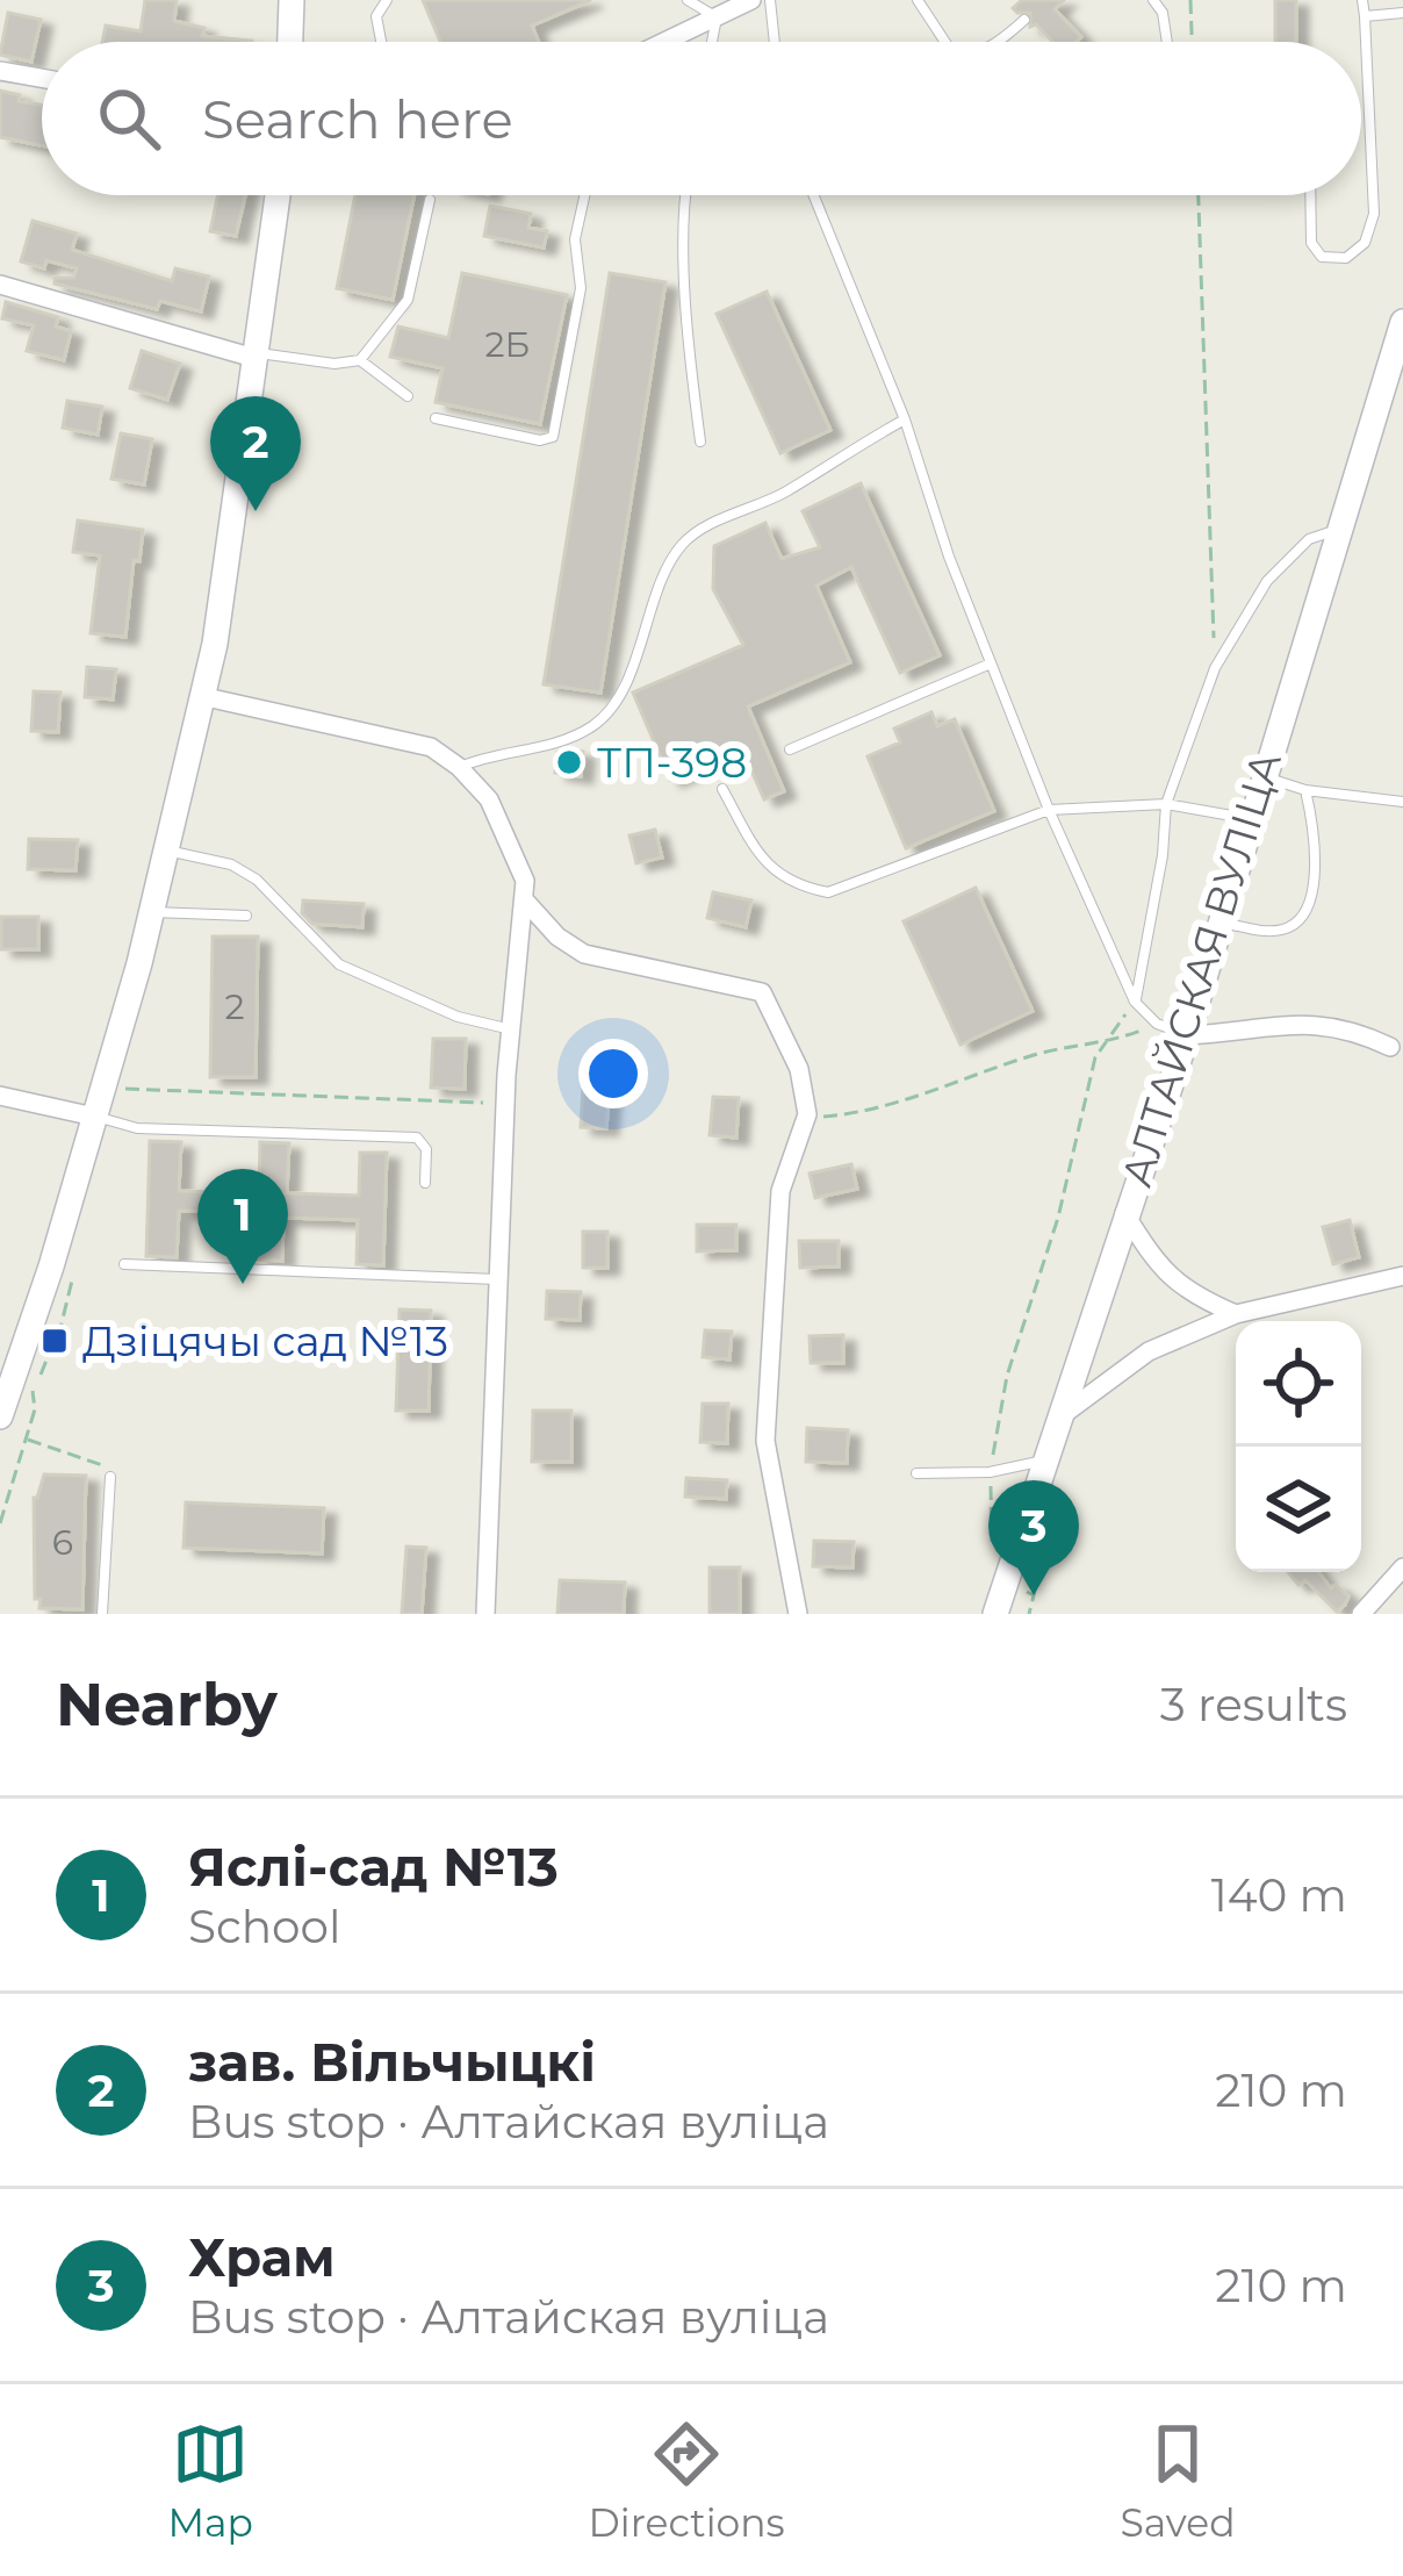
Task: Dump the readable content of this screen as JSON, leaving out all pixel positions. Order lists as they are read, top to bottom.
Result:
{
  "streets": {
    "main road": ["АЛТАЙСКАЯ ВУЛІЦА"]
  },
  "places": {
    "other": ["ТП-398"],
    "transit": ["Дзіцячы сад №13"]
  },
  "house_numbers": ["2Б", "2", "6"],
  "page": {
    "search": "Search here",
    "pins": ["2", "1", "3"],
    "heading": ["Nearby", "3 results"],
    "list": [
      {
        "mark": "1",
        "name": "Яслі-сад №13",
        "note": "School",
        "value": "140 m"
      },
      {
        "mark": "2",
        "name": "зав. Вільчыцкі",
        "note": "Bus stop · Алтайская вуліца",
        "value": "210 m"
      },
      {
        "mark": "3",
        "name": "Храм",
        "note": "Bus stop · Алтайская вуліца",
        "value": "210 m"
      }
    ],
    "nav": ["Map", "Directions", "Saved"]
  }
}
